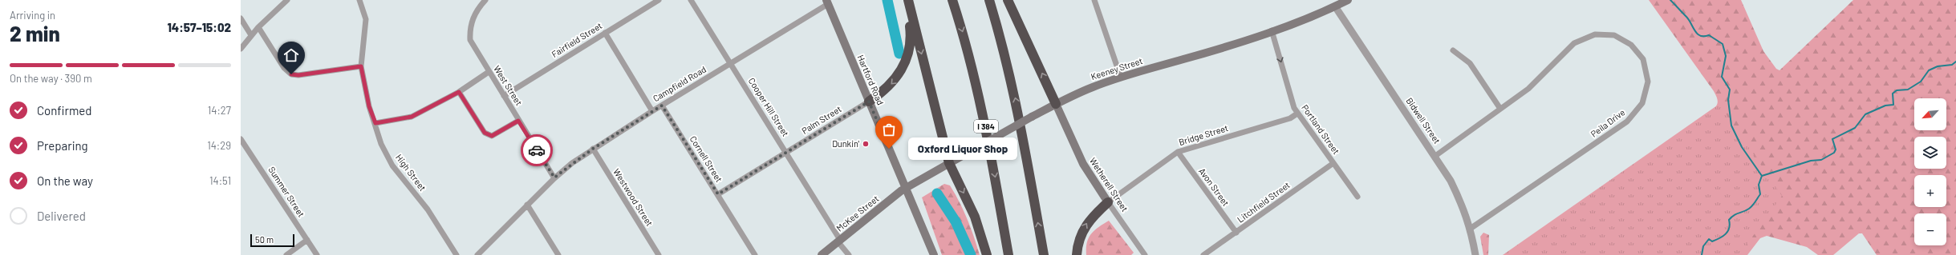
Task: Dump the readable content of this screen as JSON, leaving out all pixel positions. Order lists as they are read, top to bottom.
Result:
{
  "streets": {
    "highway": ["I 384"],
    "main road": [
      "Keeney Street",
      "Hartford Road",
      "Wetherell Street",
      "McKee Street"
    ],
    "street": [
      "Fairfield Street",
      "Campfield Road",
      "West Street",
      "Cooper Hill Street",
      "Palm Street",
      "Bidwell Street",
      "Peila Drive",
      "Portland Street",
      "Bridge Street",
      "Cornell Street",
      "High Street",
      "Avon Street",
      "Summer Street",
      "Westwood Street",
      "Litchfield Street"
    ]
  },
  "crossings": [
    ["Fairfield Street", "West Street"],
    ["Keeney Street", "Hartford Road"],
    ["Keeney Street", "Bidwell Street"],
    ["Keeney Street", "Portland Street"],
    ["Keeney Street", "Wetherell Street"],
    ["Keeney Street", "McKee Street"],
    ["Hartford Road", "Campfield Road"],
    ["Hartford Road", "Palm Street"],
    ["Hartford Road", "McKee Street"],
    ["Campfield Road", "West Street"],
    ["Campfield Road", "Cooper Hill Street"],
    ["Campfield Road", "Cornell Street"],
    ["Campfield Road", "Westwood Street"],
    ["Cooper Hill Street", "Palm Street"],
    ["Cooper Hill Street", "McKee Street"],
    ["Palm Street", "Cornell Street"],
    ["Bidwell Street", "Peila Drive"],
    ["Portland Street", "Bridge Street"],
    ["Portland Street", "Litchfield Street"],
    ["Bridge Street", "Wetherell Street"],
    ["Bridge Street", "Avon Street"],
    ["Avon Street", "Litchfield Street"]
  ],
  "one_way": ["Portland Street"],
  "places": ["Dunkin'", "Oxford Liquor Shop"],
  "scale_bar": "50 m",
  "north": "bottom left",
  "page": {
    "heading": ["2 min", "Arriving in", "14:57–15:02"],
    "bar": "On the way · 390 m",
    "list": [
      ["Confirmed", "14:27"],
      ["Preparing", "14:29"],
      ["On the way", "14:51"],
      "Delivered"
    ],
    "map_buttons": ["+", "−"],
    "bubble": "Oxford Liquor Shop",
    "scale": "50 m"
  }
}
